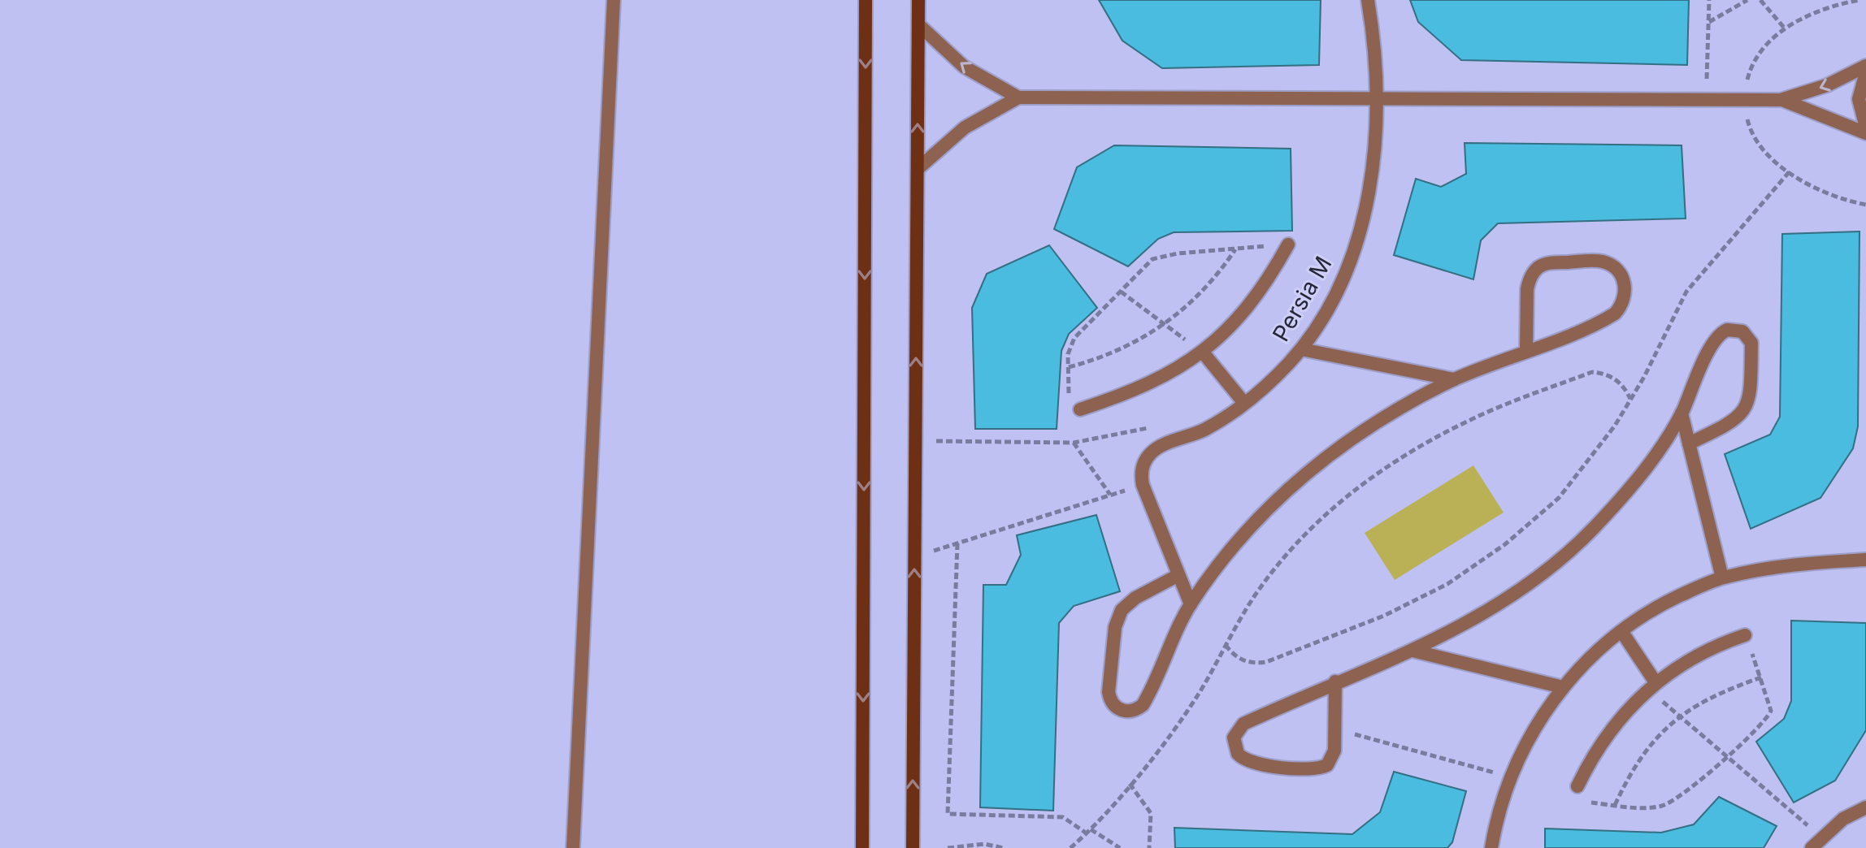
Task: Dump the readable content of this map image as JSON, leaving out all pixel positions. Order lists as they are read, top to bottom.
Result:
{
  "streets": {
    "street": ["Persia M"]
  }
}
